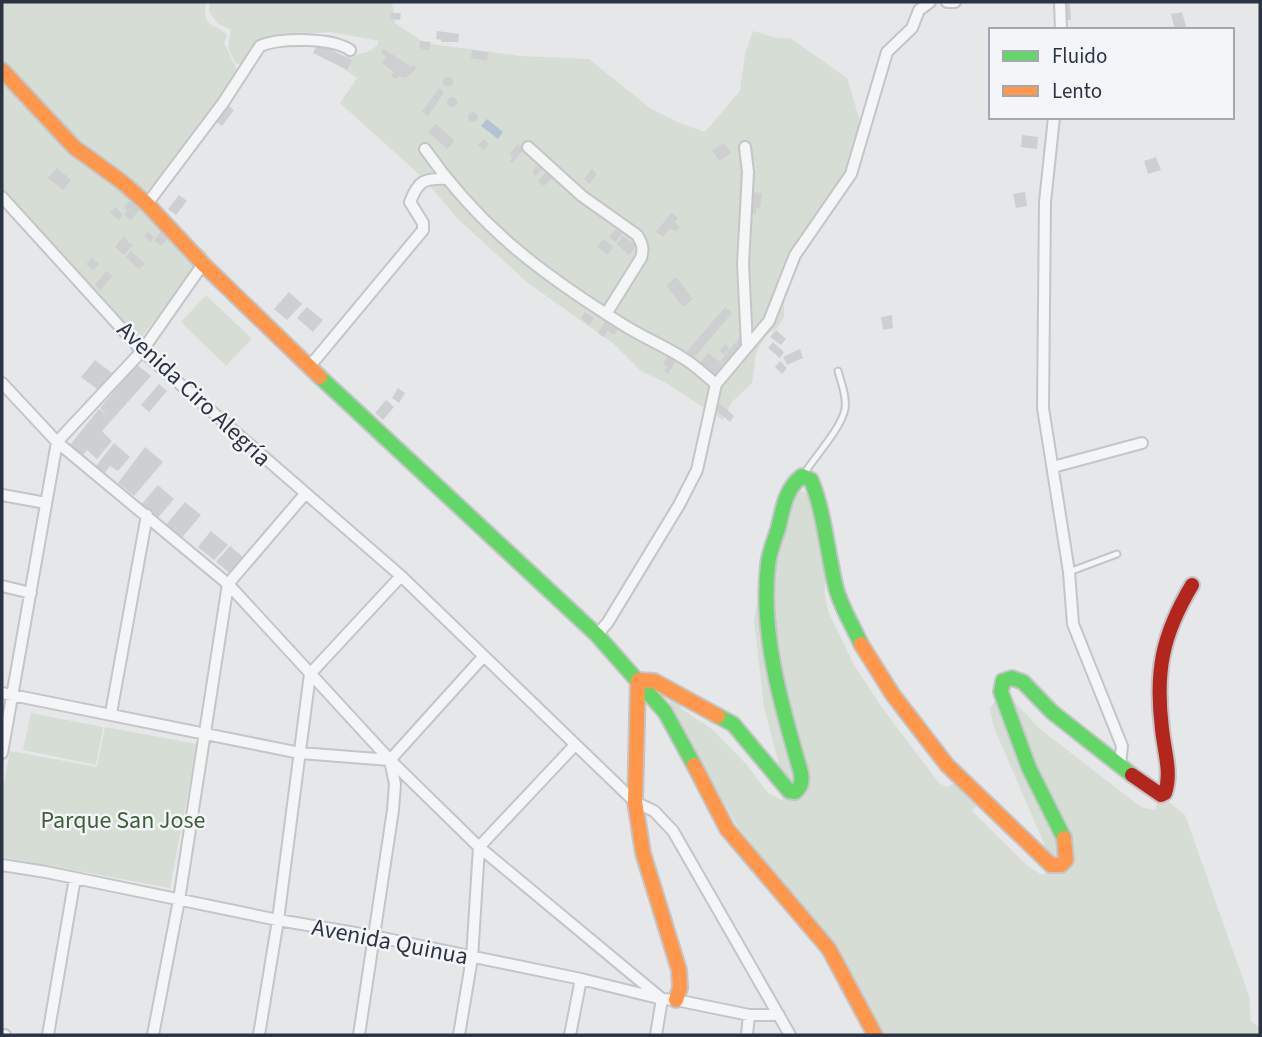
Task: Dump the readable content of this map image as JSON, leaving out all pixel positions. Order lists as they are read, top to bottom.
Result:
{
  "streets": {
    "street": ["Avenida Ciro Alegría", "Avenida Quinua"]
  },
  "crossings": [
    ["Avenida Ciro Alegría", "Avenida Quinua"]
  ],
  "parks": ["Parque San Jose"],
  "legend": ["Fluido", "Lento"]
}
